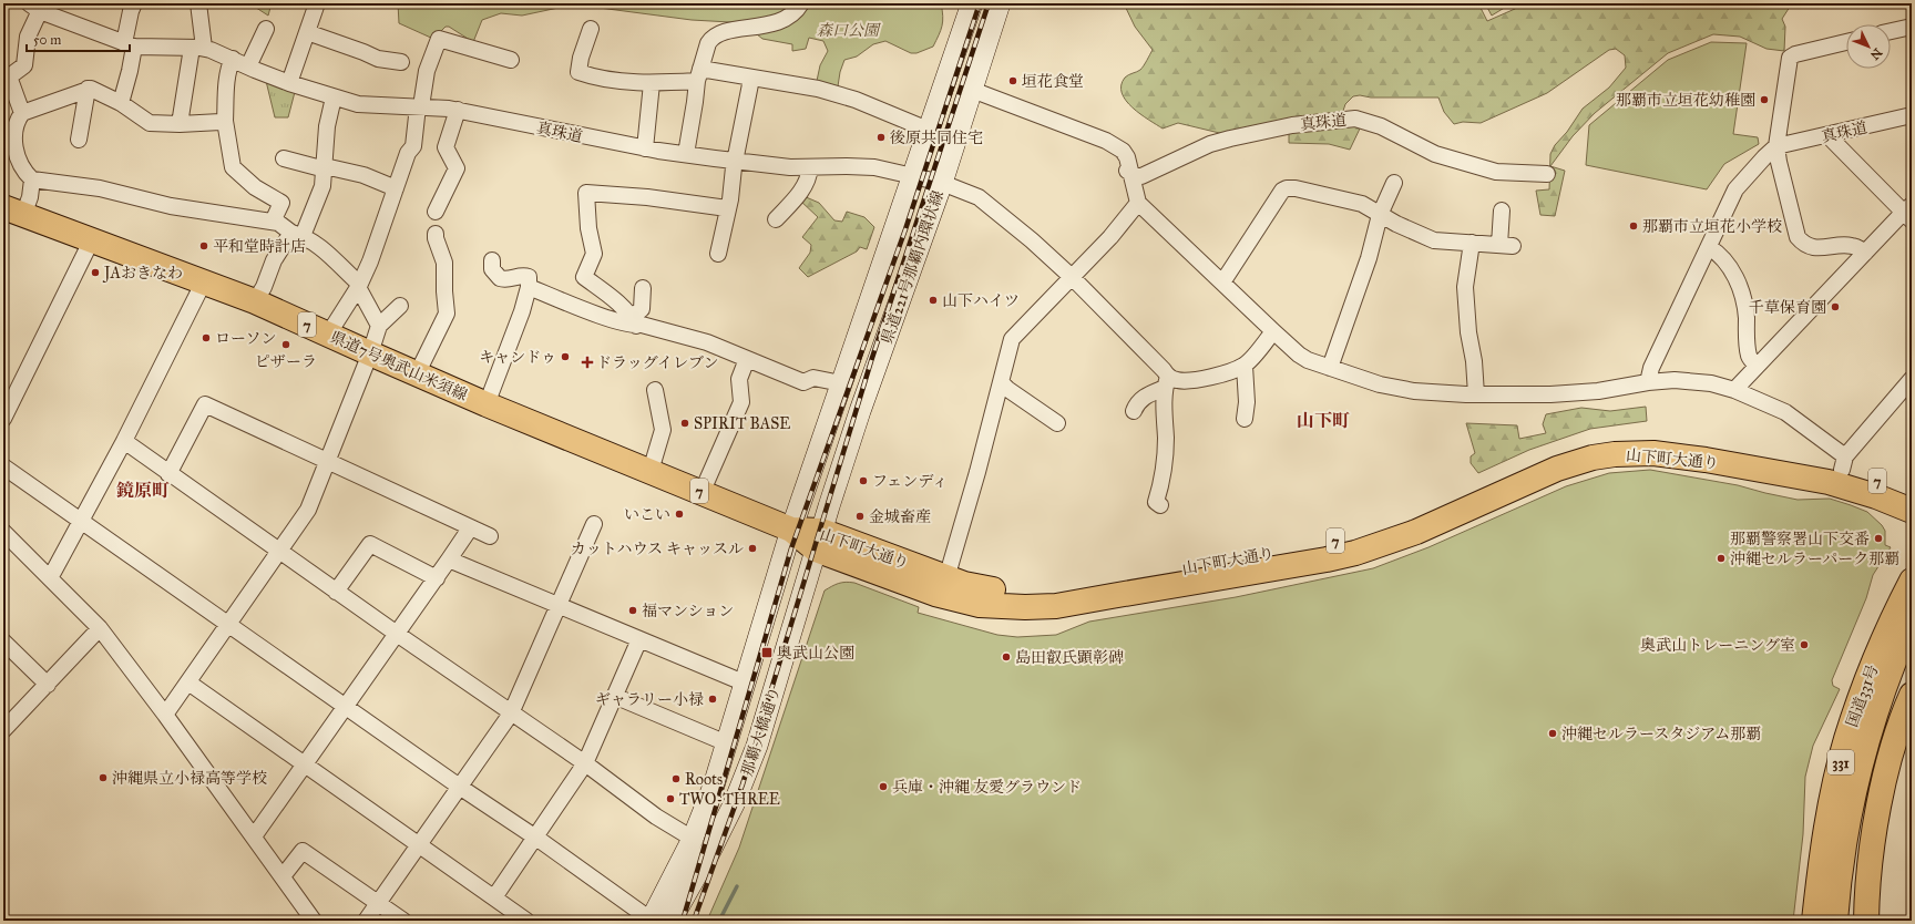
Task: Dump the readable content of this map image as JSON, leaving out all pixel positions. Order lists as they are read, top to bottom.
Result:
{
  "streets": {
    "main road": [
      "県道221号那覇内環状線",
      "7",
      "県道7号奥武山米須線",
      "山下町大通り",
      "国道331号",
      "那覇大橋通り",
      "331"
    ],
    "street": ["真珠道"]
  },
  "crossings": [
    ["真珠道", "県道221号那覇内環状線"],
    ["県道221号那覇内環状線", "県道7号奥武山米須線"],
    ["県道221号那覇内環状線", "山下町大通り"],
    ["県道221号那覇内環状線", "那覇大橋通り"],
    ["県道7号奥武山米須線", "山下町大通り"],
    ["県道7号奥武山米須線", "那覇大橋通り"],
    ["山下町大通り", "那覇大橋通り"]
  ],
  "districts": ["山下町", "鏡原町"],
  "parks": ["森口公園"],
  "places": {
    "other": [
      "垣花食堂",
      "那覇市立垣花幼稚園",
      "後原共同住宅",
      "那覇市立垣花小学校",
      "平和堂時計店",
      "JAおきなわ",
      "山下ハイツ",
      "千草保育園",
      "ローソン",
      "ピザーラ",
      "キャンドゥ",
      "SPIRIT BASE",
      "フェンディ",
      "いこい",
      "金城畜産",
      "那覇警察署山下交番",
      "カットハウス キャッスル",
      "沖縄セルラーパーク那覇",
      "福マンション",
      "奥武山トレーニング室",
      "島田叡氏顕彰碑",
      "ギャラリー小禄",
      "沖縄セルラースタジアム那覇",
      "沖縄県立小禄高等学校",
      "Roots",
      "兵庫・沖縄 友愛グラウンド",
      "TWO-THREE"
    ],
    "health": ["ドラッグイレブン"],
    "transit": ["奥武山公園"]
  },
  "scale_bar": "50 m",
  "north": "bottom right"
}
